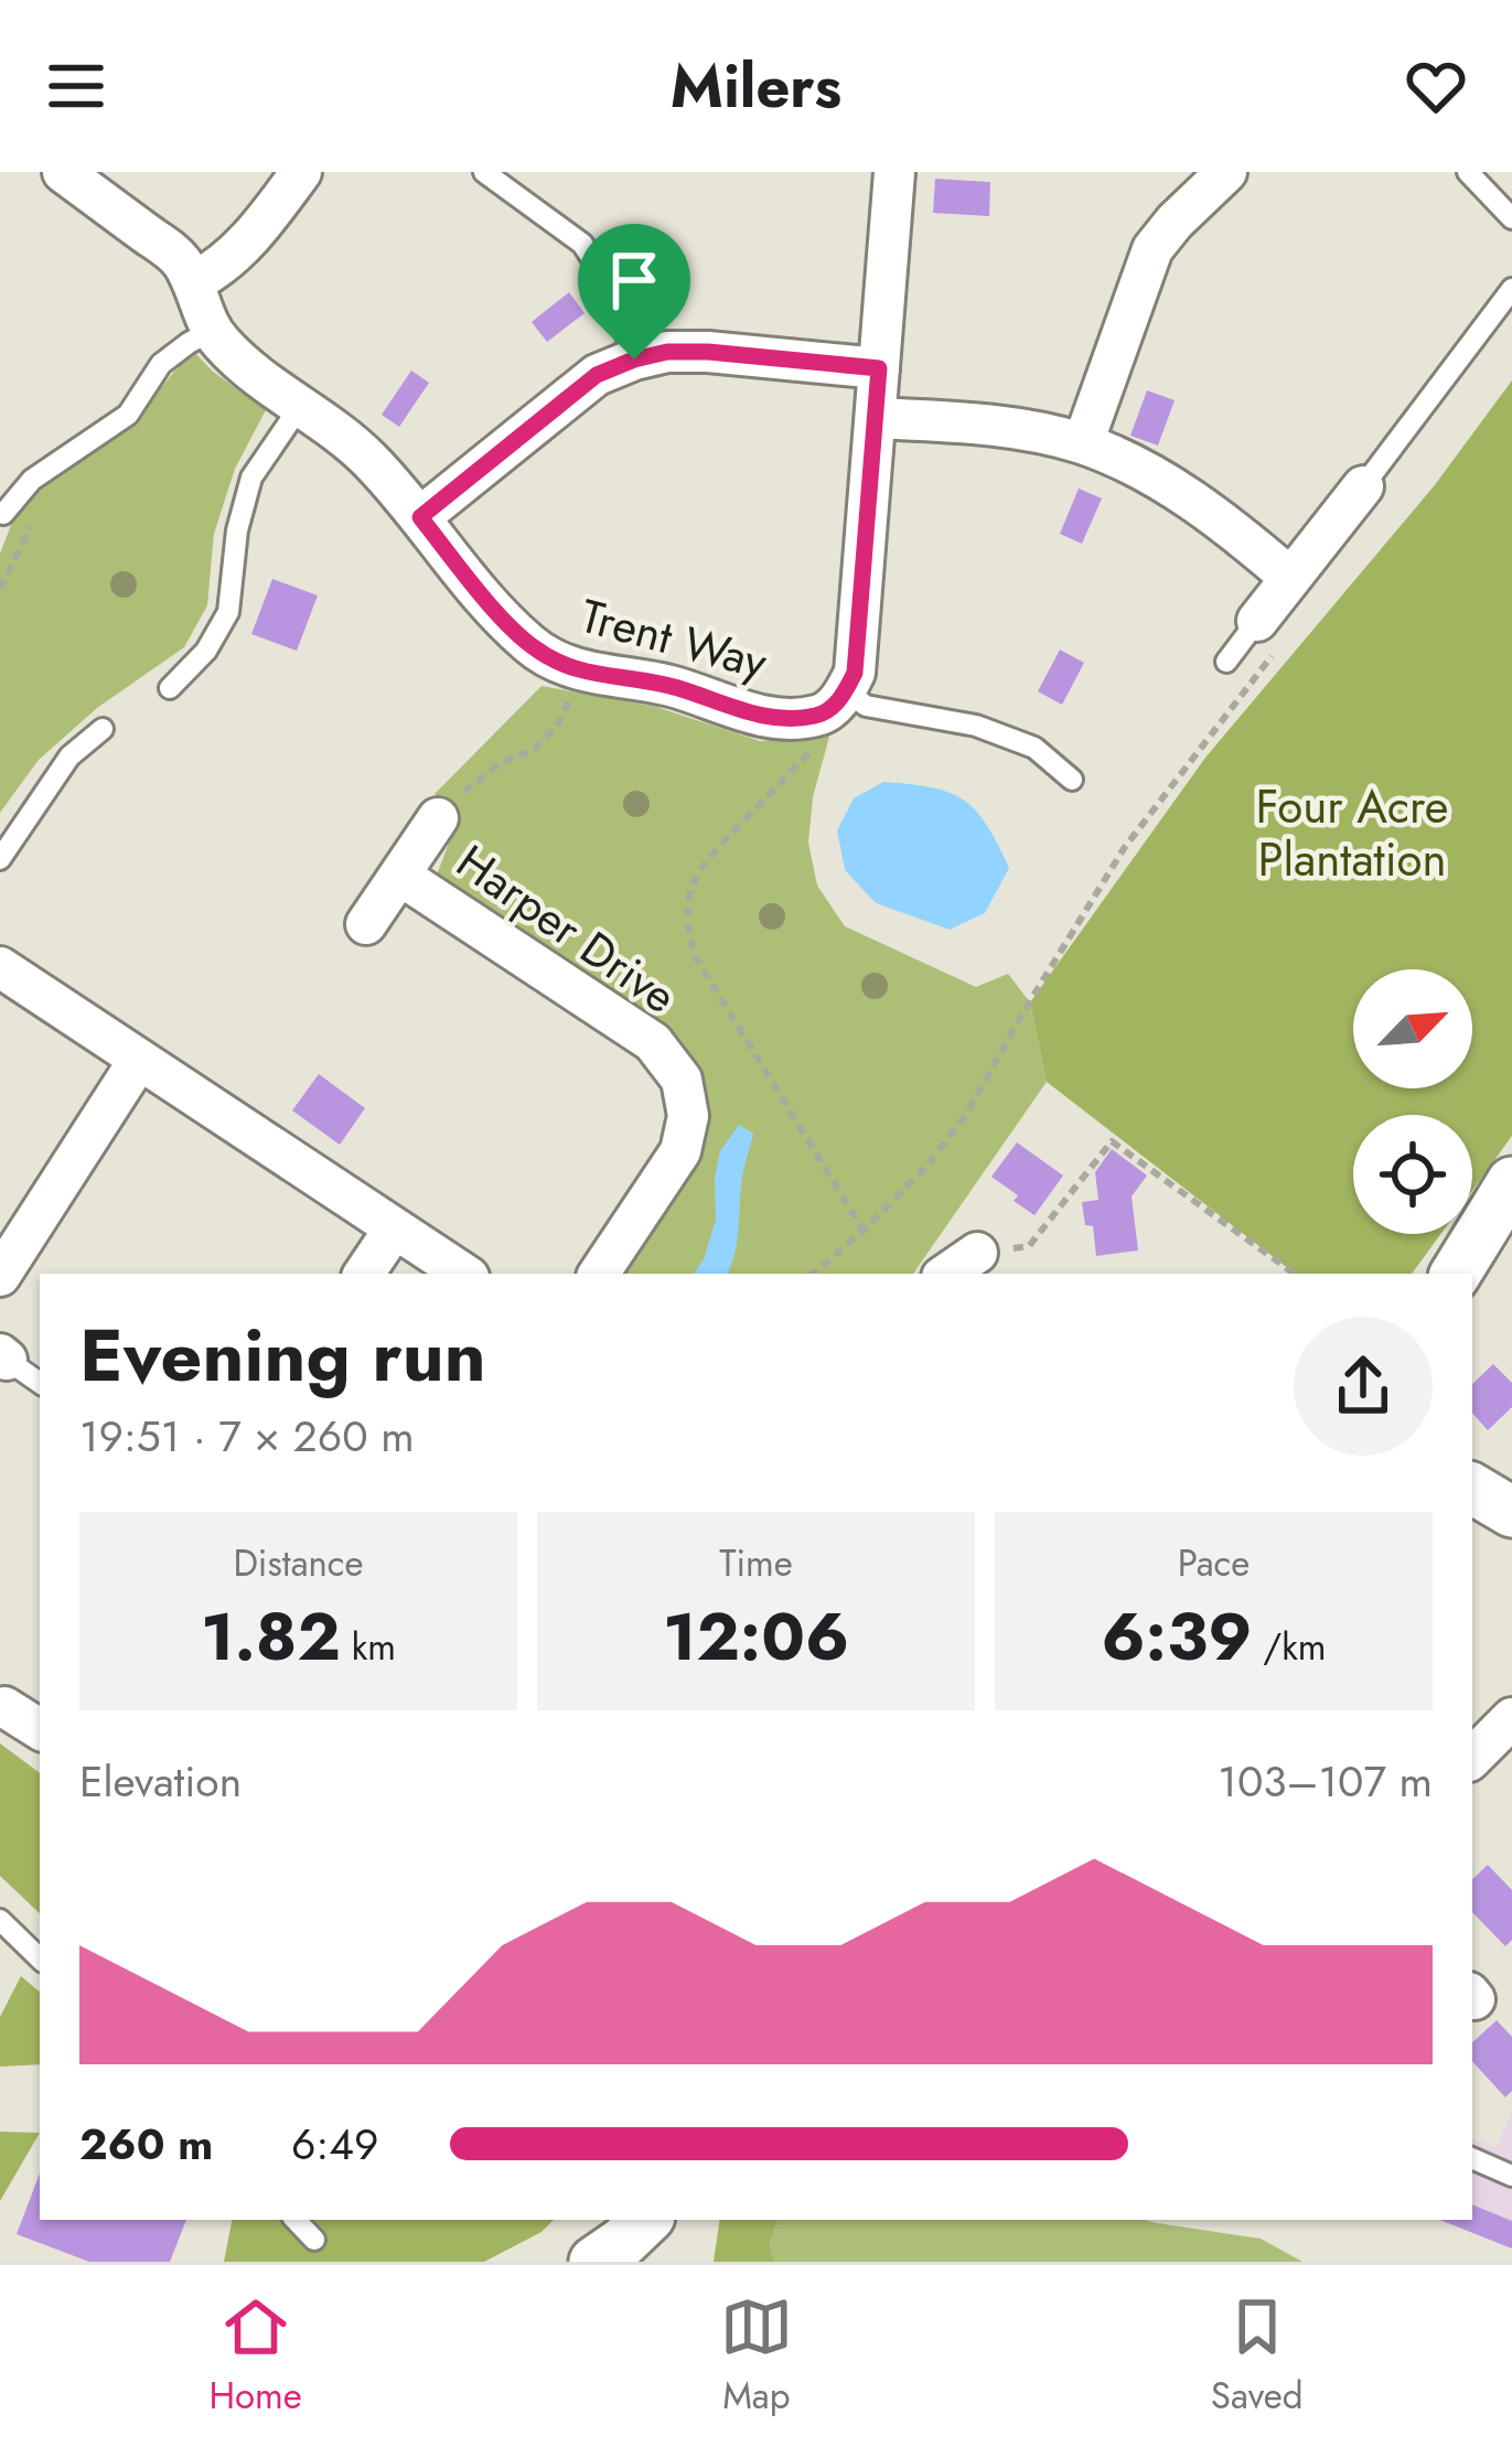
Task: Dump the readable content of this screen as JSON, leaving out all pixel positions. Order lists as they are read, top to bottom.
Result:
{
  "streets": {
    "street": ["Trent Way", "Harper Drive"]
  },
  "parks": ["Four Acre Plantation"],
  "north": "top right",
  "page": {
    "header": "Milers",
    "heading": ["Evening run", "19:51 · 7 × 260 m"],
    "stats": [
      ["Distance", "1.82 km"],
      ["Time", "12:06"],
      ["Pace", "6:39 /km"]
    ],
    "chart": ["Elevation", "103–107 m"],
    "list": [
      {
        "name": "260 m",
        "note": "6:49"
      }
    ],
    "tabs": ["Home", "Map", "Saved"]
  }
}
